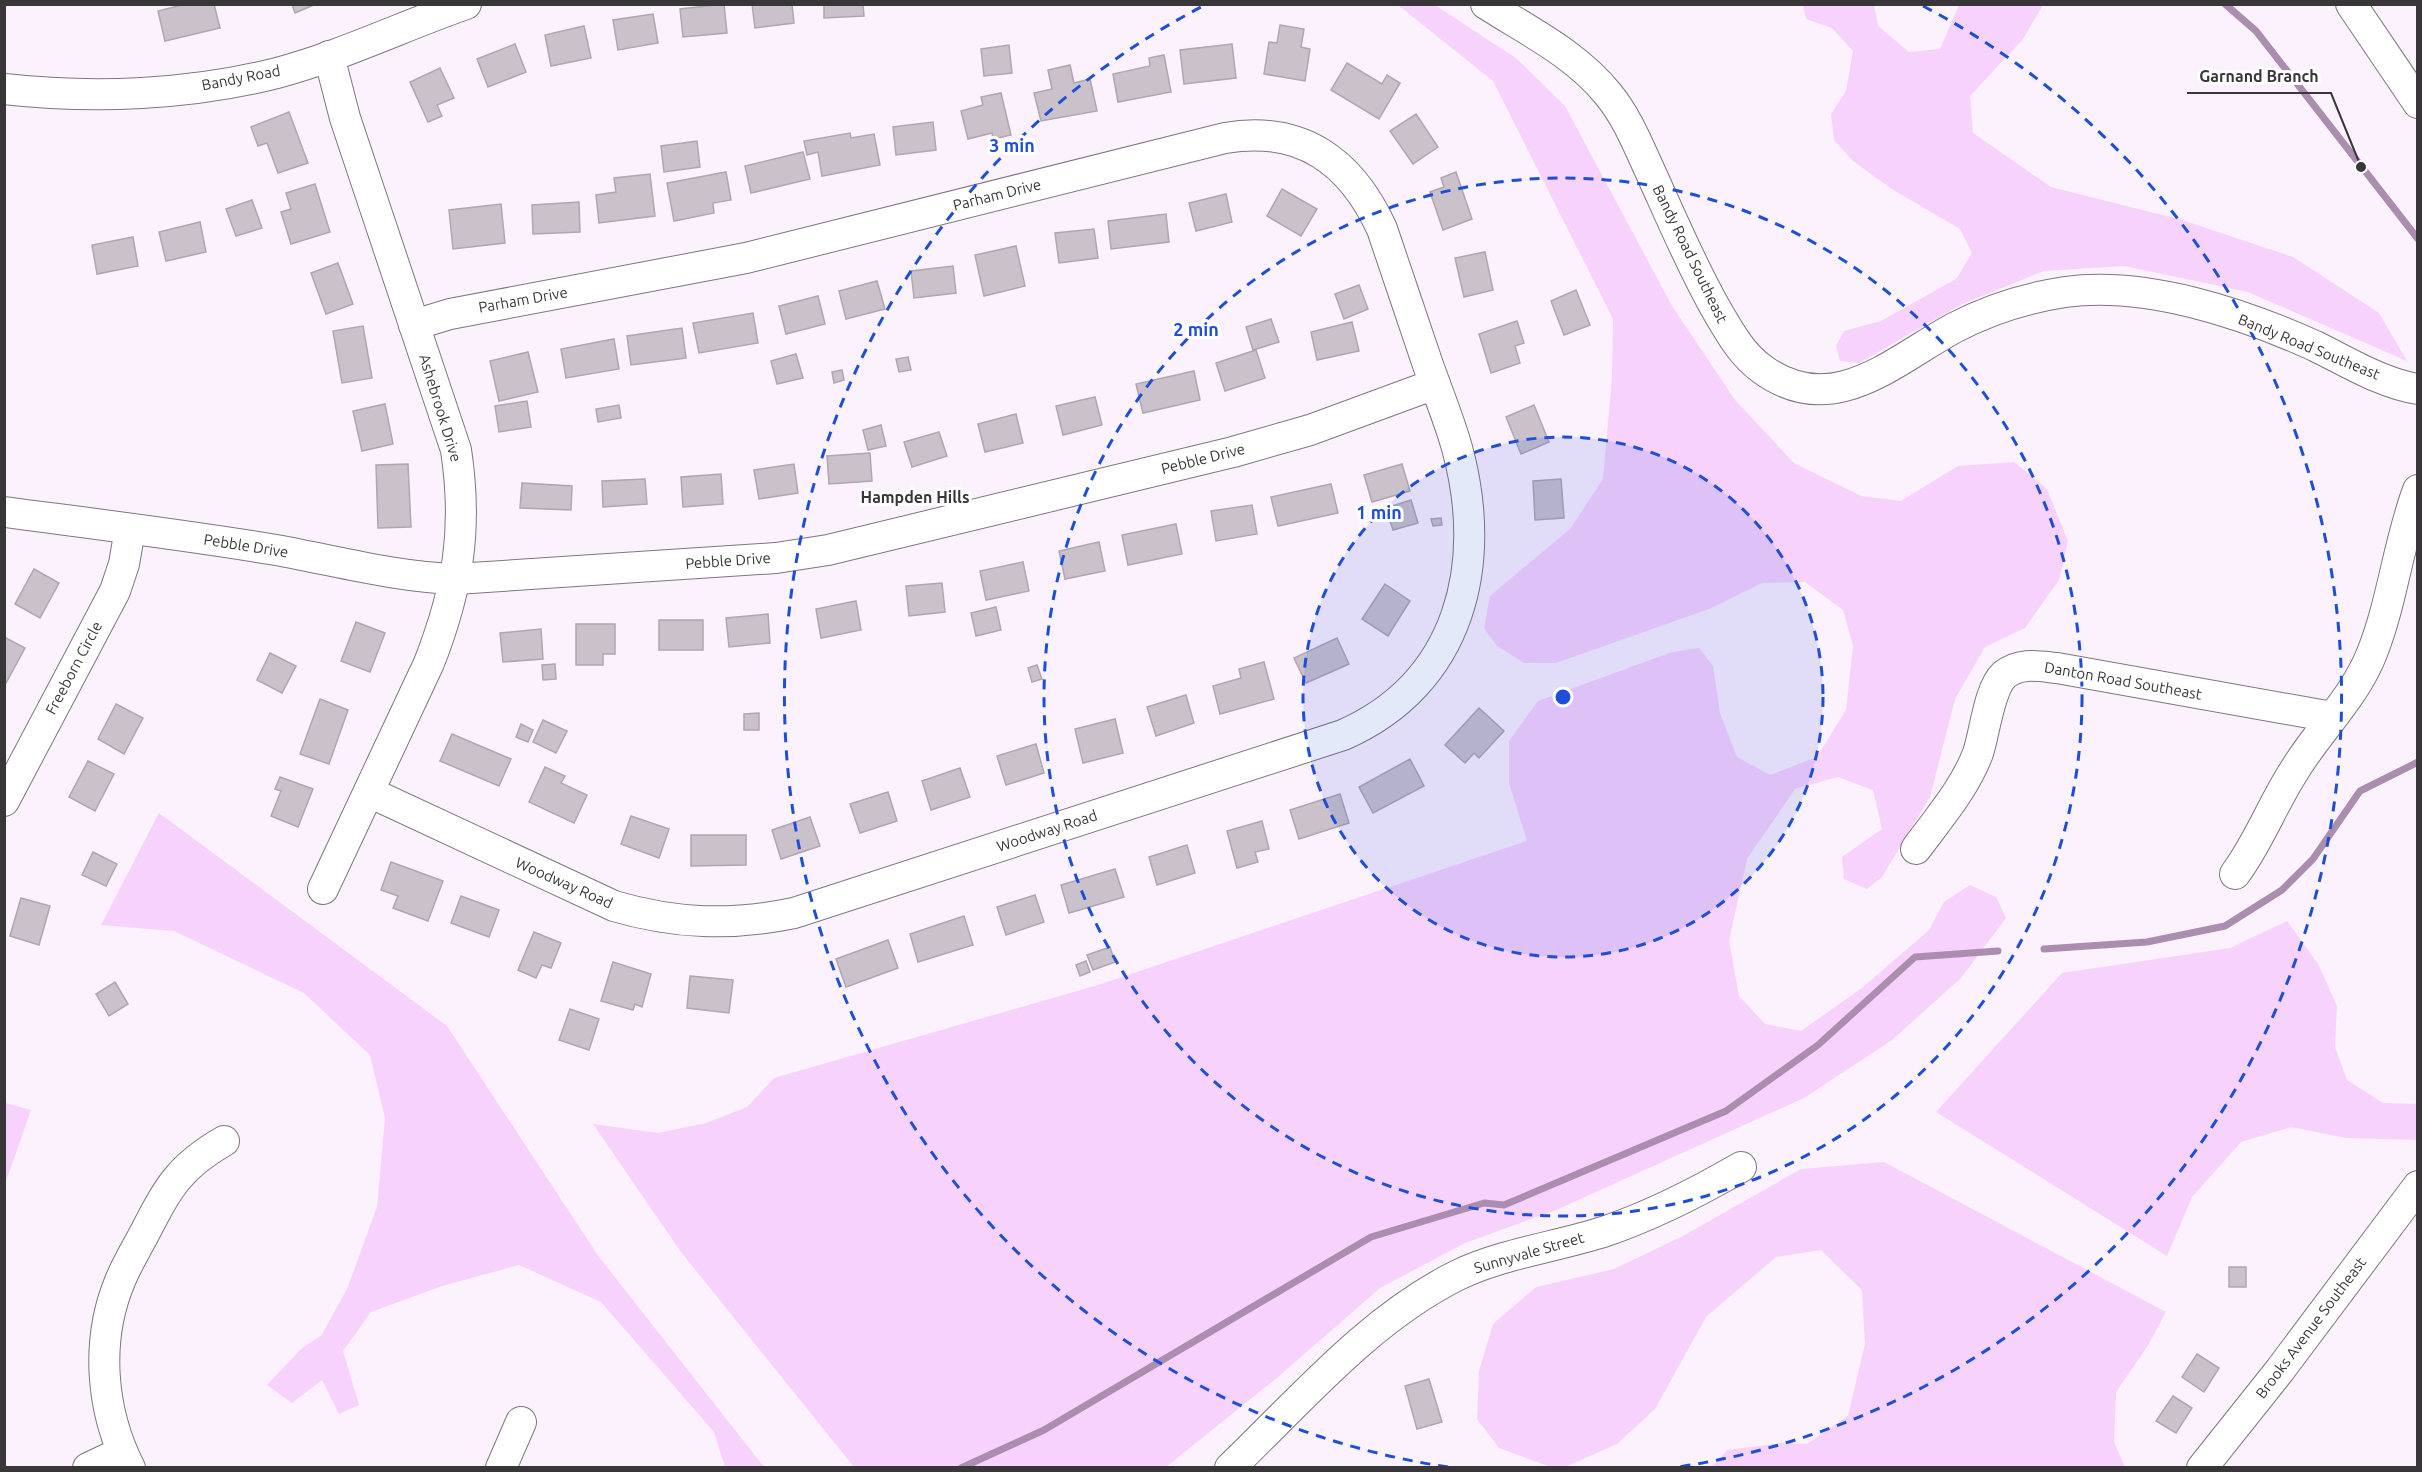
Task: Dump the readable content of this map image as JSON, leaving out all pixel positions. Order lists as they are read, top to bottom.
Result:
{
  "streets": {
    "street": [
      "Bandy Road",
      "Parham Drive",
      "Bandy Road Southeast",
      "Ashebrook Drive",
      "Pebble Drive",
      "Freeborn Circle",
      "Danton Road Southeast",
      "Woodway Road",
      "Sunnyvale Street",
      "Brooks Avenue Southeast"
    ]
  },
  "crossings": [
    ["Bandy Road", "Ashebrook Drive"],
    ["Parham Drive", "Ashebrook Drive"],
    ["Parham Drive", "Pebble Drive"],
    ["Parham Drive", "Woodway Road"],
    ["Ashebrook Drive", "Pebble Drive"],
    ["Ashebrook Drive", "Woodway Road"],
    ["Pebble Drive", "Freeborn Circle"],
    ["Pebble Drive", "Woodway Road"]
  ],
  "districts": ["Hampden Hills"],
  "places": ["Garnand Branch"],
  "rings": ["3 min", "2 min", "1 min"]
}
